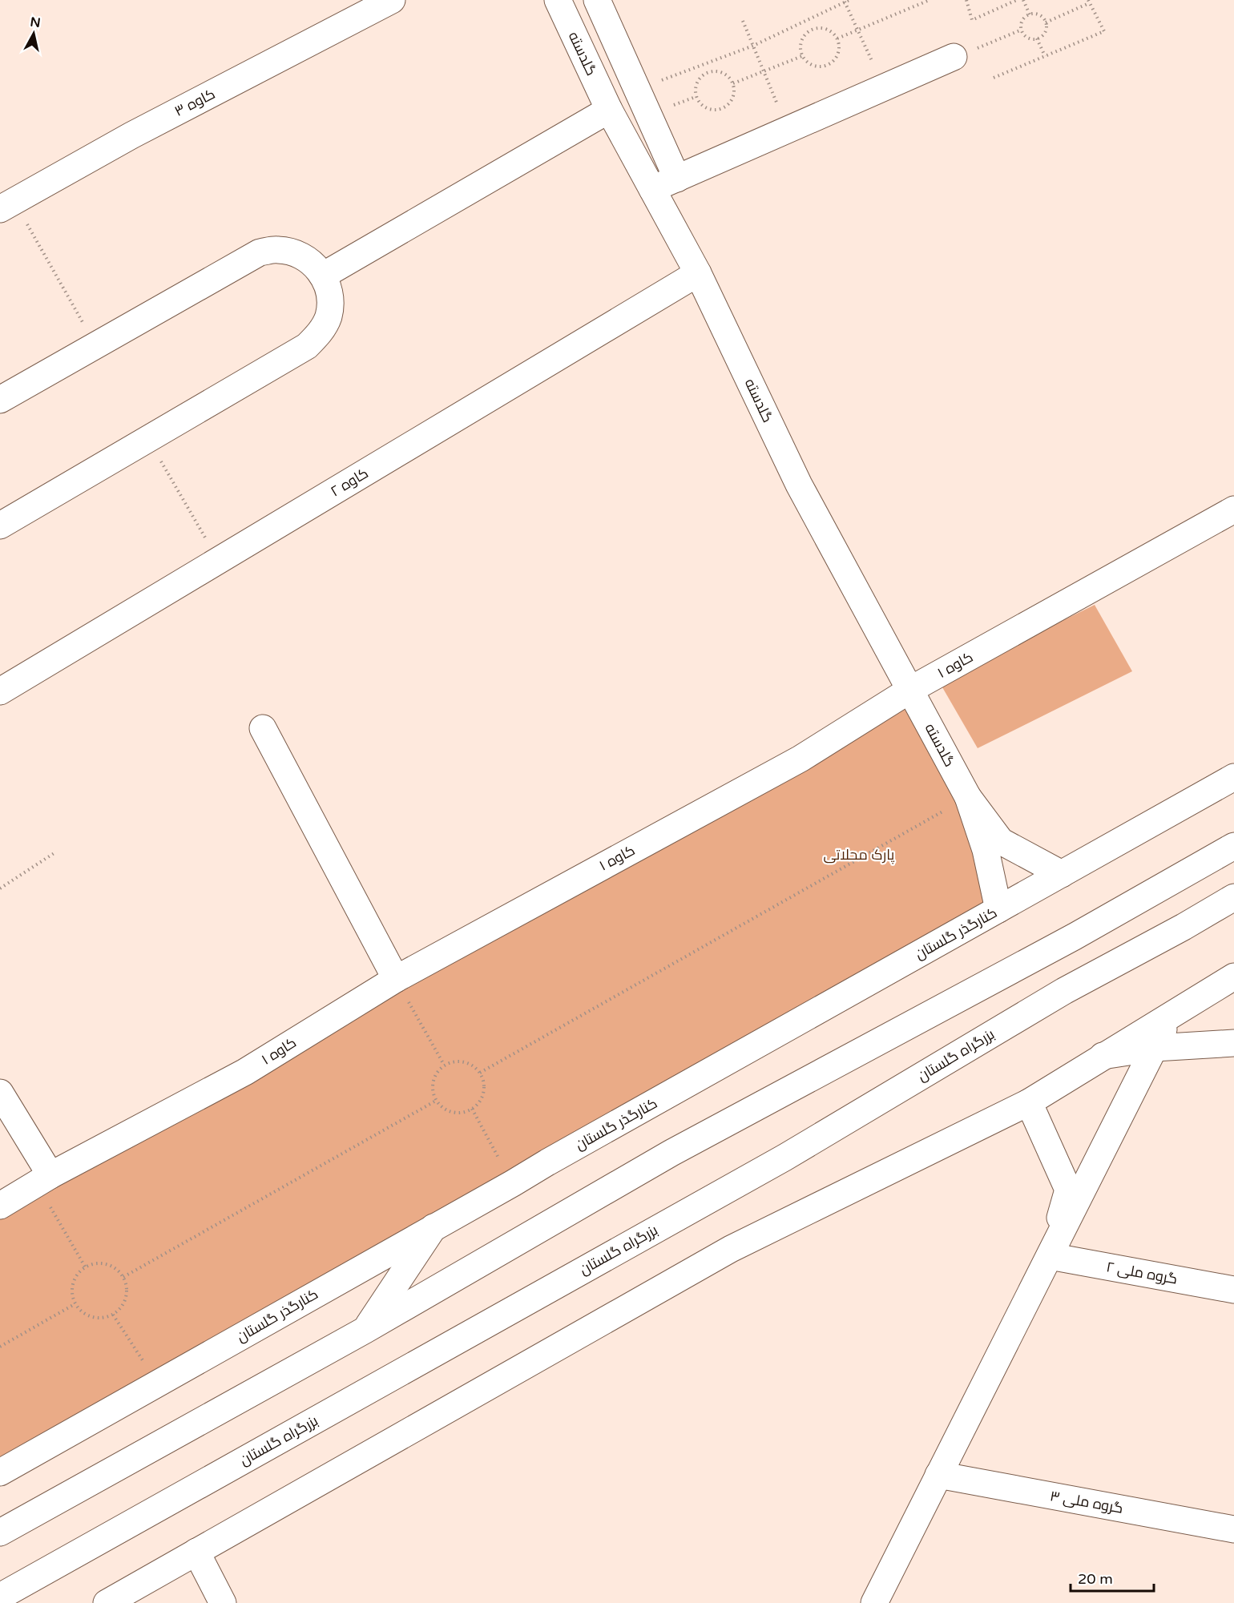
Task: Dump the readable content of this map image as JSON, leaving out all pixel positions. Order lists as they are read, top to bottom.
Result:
{
  "streets": {
    "main road": [
      "گلدسته",
      "کاوه ۳",
      "کاوه ۲",
      "کاوه ۱",
      "کنارگذر گلستان",
      "بزرگراه گلستان",
      "گروه ملی ۲",
      "گروه ملی ۳"
    ]
  },
  "crossings": [
    ["گلدسته", "کاوه ۲"],
    ["گلدسته", "کاوه ۱"]
  ],
  "parks": ["پارک محلاتی"],
  "scale_bar": "20 m",
  "north": "top"
}
